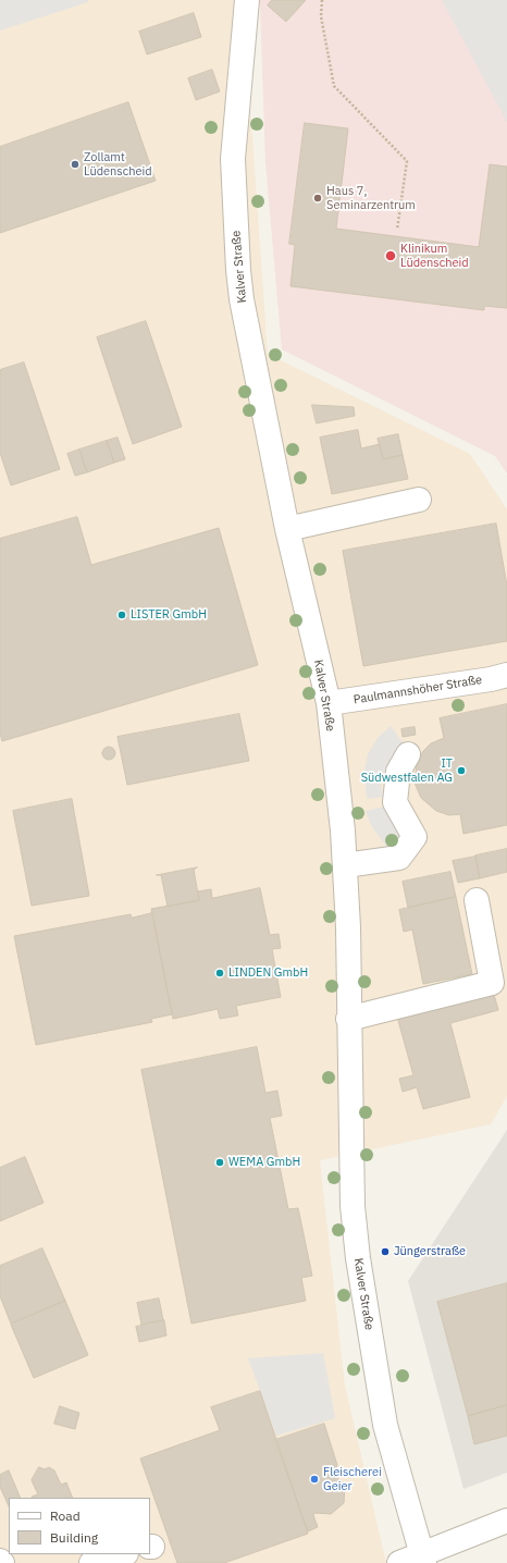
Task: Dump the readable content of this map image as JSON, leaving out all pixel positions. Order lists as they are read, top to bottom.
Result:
{
  "streets": {
    "street": ["Kalver Straße", "Paulmannshöher Straße"]
  },
  "crossings": [
    ["Kalver Straße", "Paulmannshöher Straße"]
  ],
  "places": [
    "Zollamt Lüdenscheid",
    "Haus 7, Seminarzentrum",
    "Klinikum Lüdenscheid",
    "LISTER GmbH",
    "IT Südwestfalen AG",
    "LINDEN GmbH",
    "WEMA GmbH",
    "Jüngerstraße",
    "Fleischerei Geier"
  ],
  "legend": ["Road", "Building"]
}
